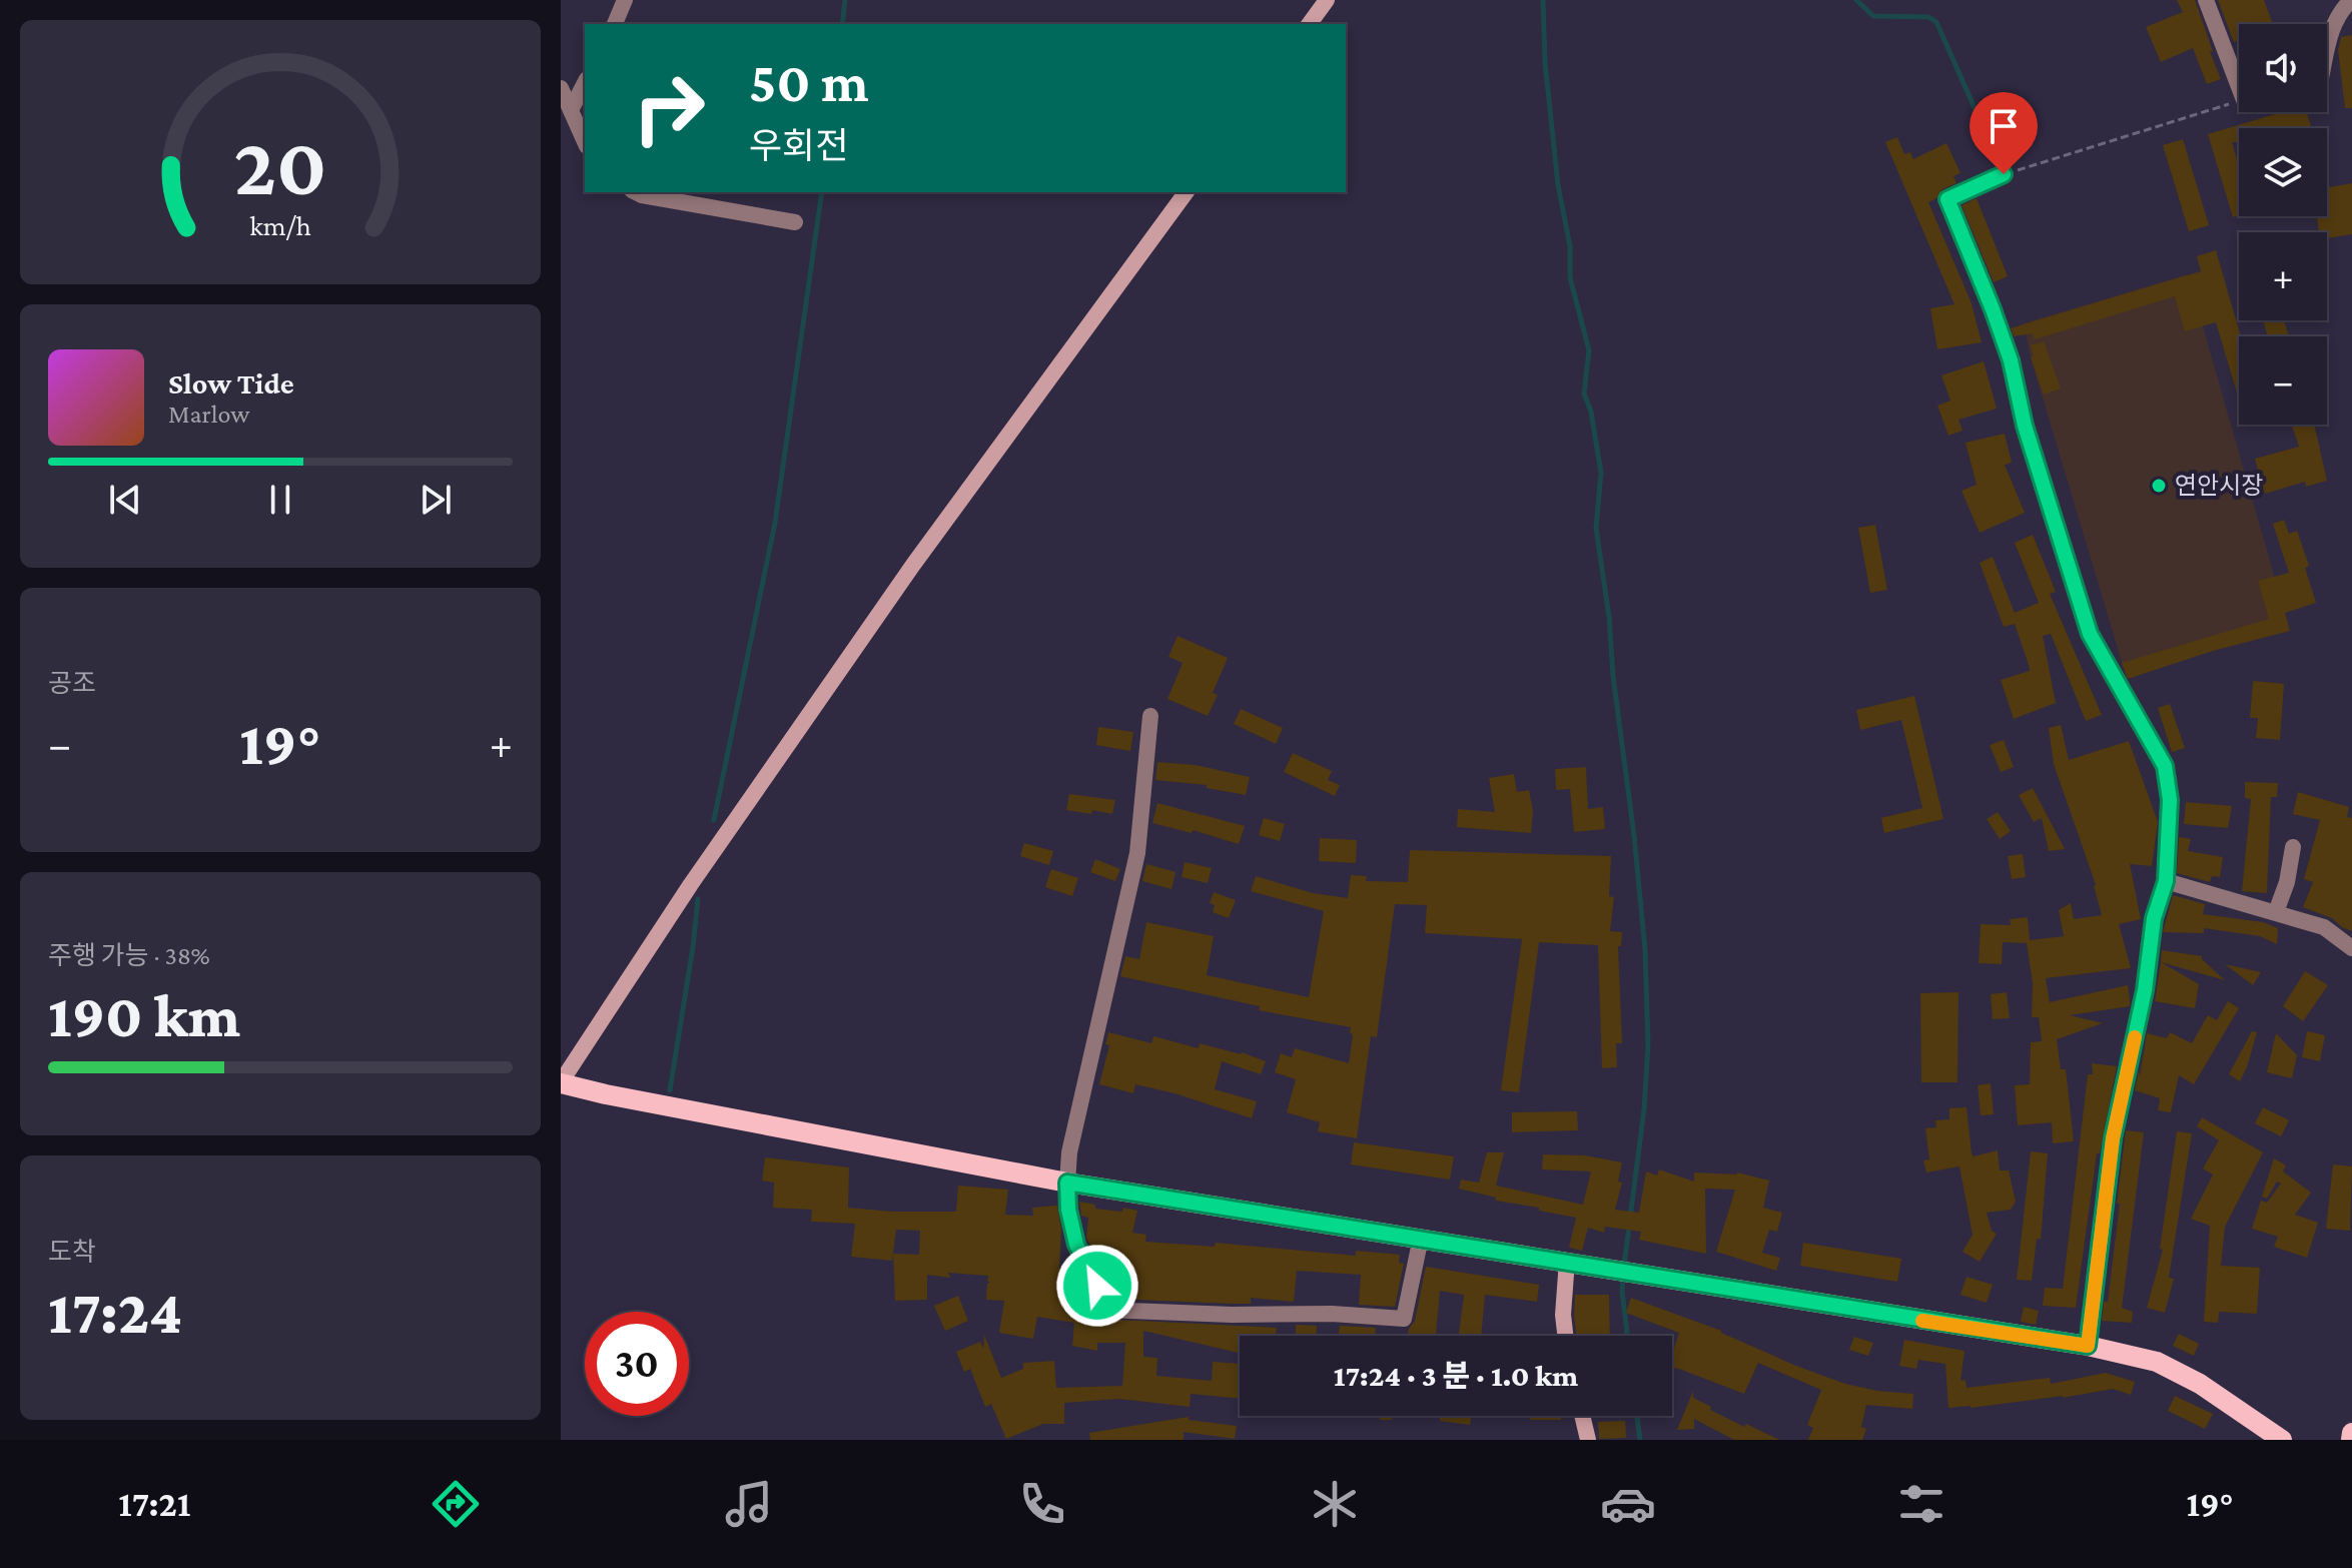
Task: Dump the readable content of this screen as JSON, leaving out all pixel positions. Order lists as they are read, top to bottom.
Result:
{
  "places": ["연안시장"],
  "page": {
    "map_buttons": ["+", "−"],
    "turn": ["50 m", "우회전"],
    "song": ["Slow Tide", "Marlow"],
    "tile": [
      "공조",
      ["주행 가능 · 38%", "190 km"],
      ["도착", "17:24"]
    ],
    "heat": ["−", "19°", "+"],
    "limit": "30",
    "trip": "17:24 · 3 분 · 1.0 km",
    "tabs": ["17:21", "19°"],
    "gauge": ["20", "km/h"]
  }
}
